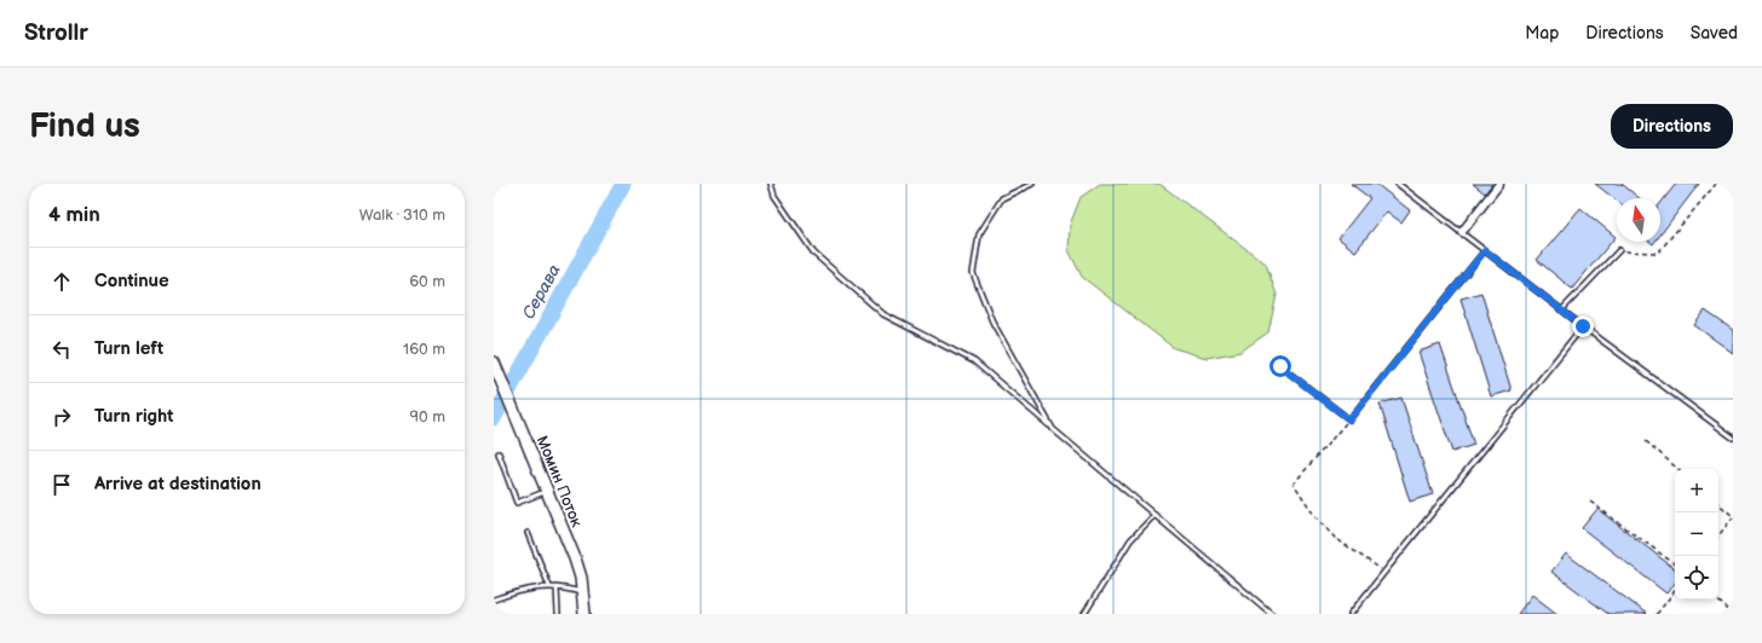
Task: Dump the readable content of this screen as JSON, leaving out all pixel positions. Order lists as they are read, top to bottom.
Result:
{
  "streets": {
    "street": ["Момин Поток"]
  },
  "water": ["Серава"],
  "north": "top",
  "page": {
    "header": "Strollr",
    "nav": ["Map", "Directions", "Saved"],
    "buttons": "Directions",
    "title": "Find us",
    "heading": ["4 min", "Walk · 310 m"],
    "list": [
      ["Continue", "60 m"],
      ["Turn left", "160 m"],
      ["Turn right", "90 m"],
      "Arrive at destination"
    ],
    "map_buttons": ["+", "−"]
  }
}
